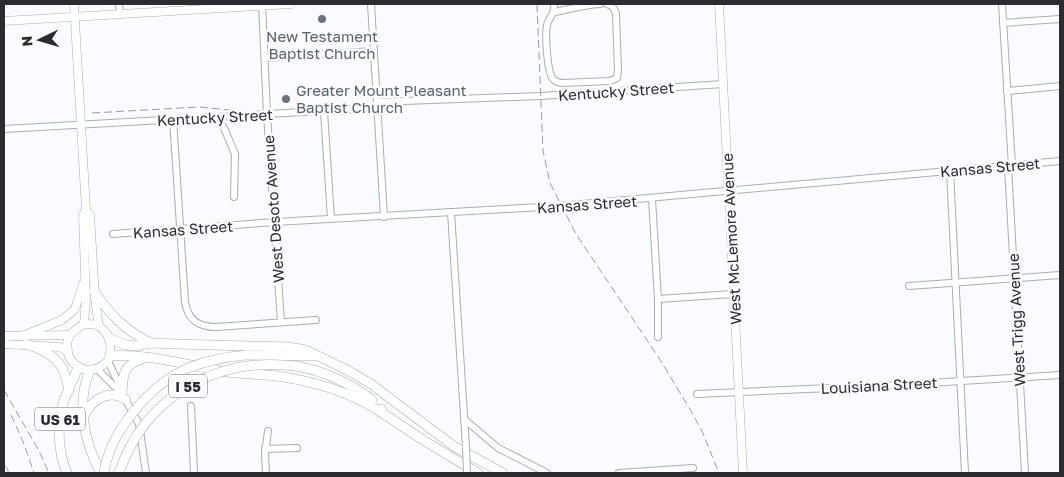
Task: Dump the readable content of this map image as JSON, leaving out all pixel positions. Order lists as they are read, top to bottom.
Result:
{
  "streets": {
    "highway": ["I 55", "US 61"],
    "main road": ["West McLemore Avenue"],
    "street": [
      "Kentucky Street",
      "Kansas Street",
      "West Desoto Avenue",
      "West Trigg Avenue",
      "Louisiana Street"
    ]
  },
  "crossings": [
    ["Kentucky Street", "West Desoto Avenue"],
    ["Kentucky Street", "West McLemore Avenue"],
    ["Kansas Street", "West Desoto Avenue"],
    ["Kansas Street", "West McLemore Avenue"],
    ["Kansas Street", "West Trigg Avenue"],
    ["West McLemore Avenue", "Louisiana Street"],
    ["West Trigg Avenue", "Louisiana Street"],
    ["I 55", "US 61"]
  ],
  "places": ["New Testament Baptist Church", "Greater Mount Pleasant Baptist Church"],
  "north": "left"
}
